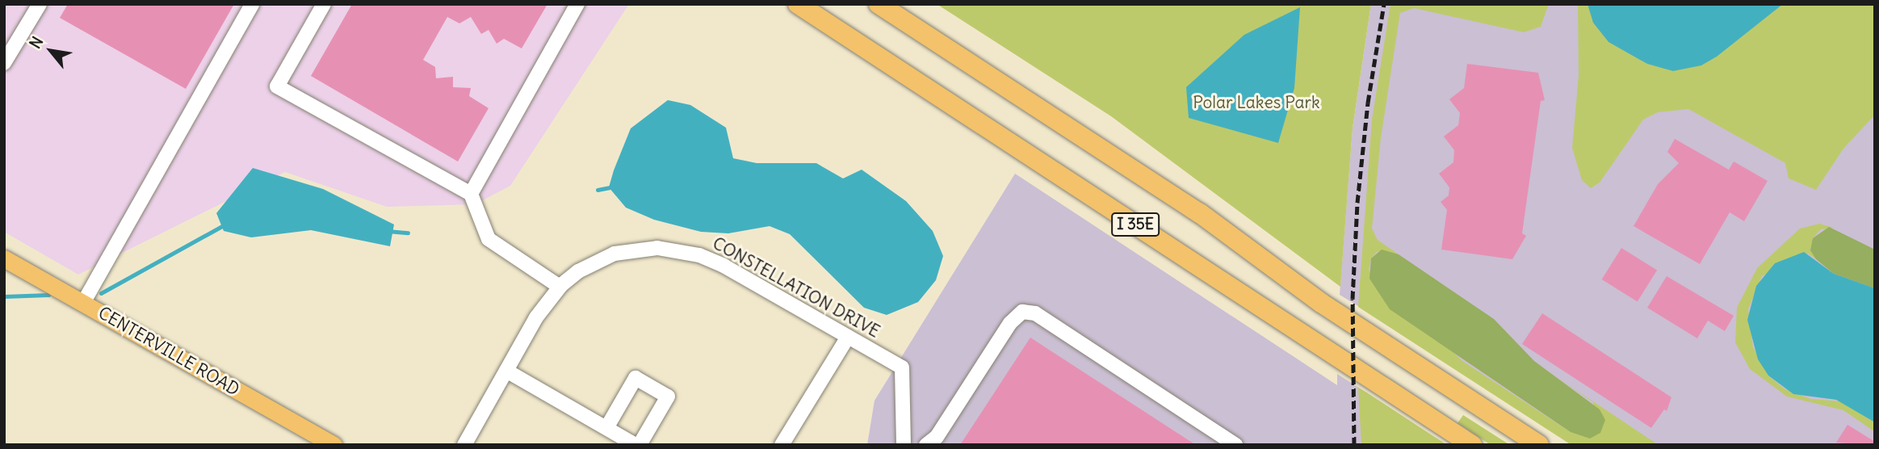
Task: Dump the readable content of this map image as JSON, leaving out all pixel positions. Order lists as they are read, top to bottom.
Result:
{
  "streets": {
    "highway": ["I 35E"],
    "main road": ["CENTERVILLE ROAD"],
    "street": ["CONSTELLATION DRIVE"]
  },
  "parks": ["Polar Lakes Park"],
  "north": "top left"
}
